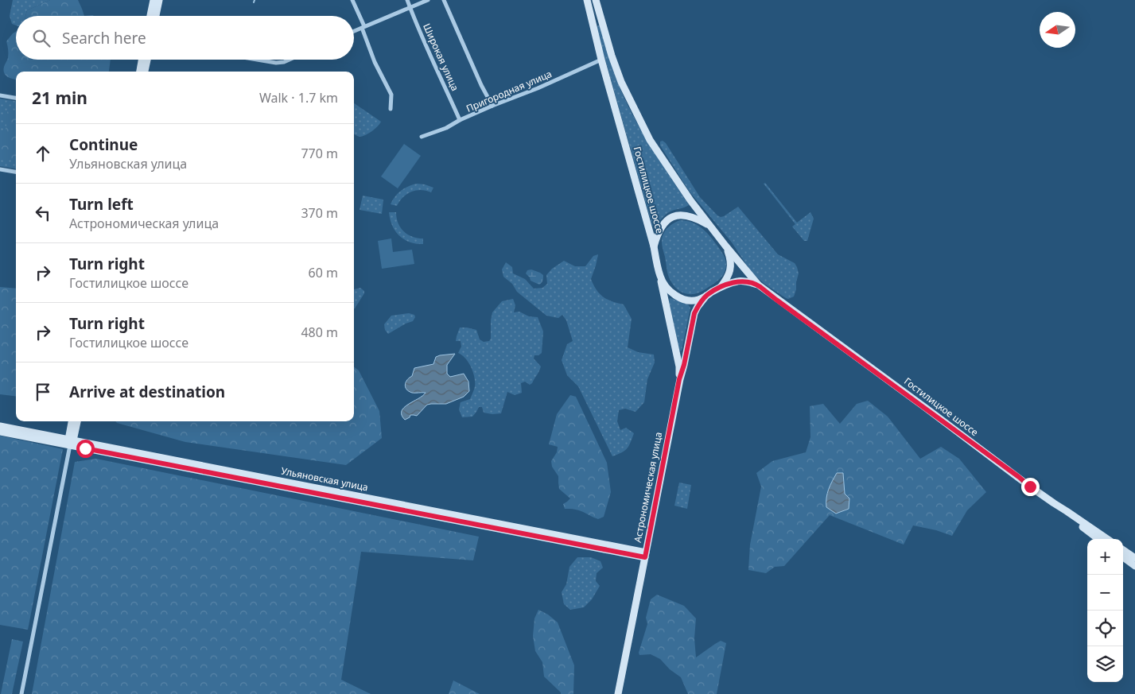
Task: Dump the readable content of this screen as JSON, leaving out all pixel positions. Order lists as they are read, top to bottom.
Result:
{
  "streets": {
    "main road": ["Гостилицкое шоссе", "Ульяновская улица", "Астрономическая улица"],
    "street": ["Широкая улица", "Пригородная улица"]
  },
  "crossings": [
    ["Широкая улица", "Пригородная улица"],
    ["Пригородная улица", "Гостилицкое шоссе"],
    ["Гостилицкое шоссе", "Астрономическая улица"],
    ["Ульяновская улица", "Астрономическая улица"]
  ],
  "north": "left",
  "page": {
    "search": "Search here",
    "heading": ["21 min", "Walk · 1.7 km"],
    "list": [
      ["Continue", "Ульяновская улица", "770 m"],
      ["Turn left", "Астрономическая улица", "370 m"],
      ["Turn right", "Гостилицкое шоссе", "60 m"],
      ["Turn right", "Гостилицкое шоссе", "480 m"],
      "Arrive at destination"
    ],
    "map_buttons": ["+", "−"]
  }
}
